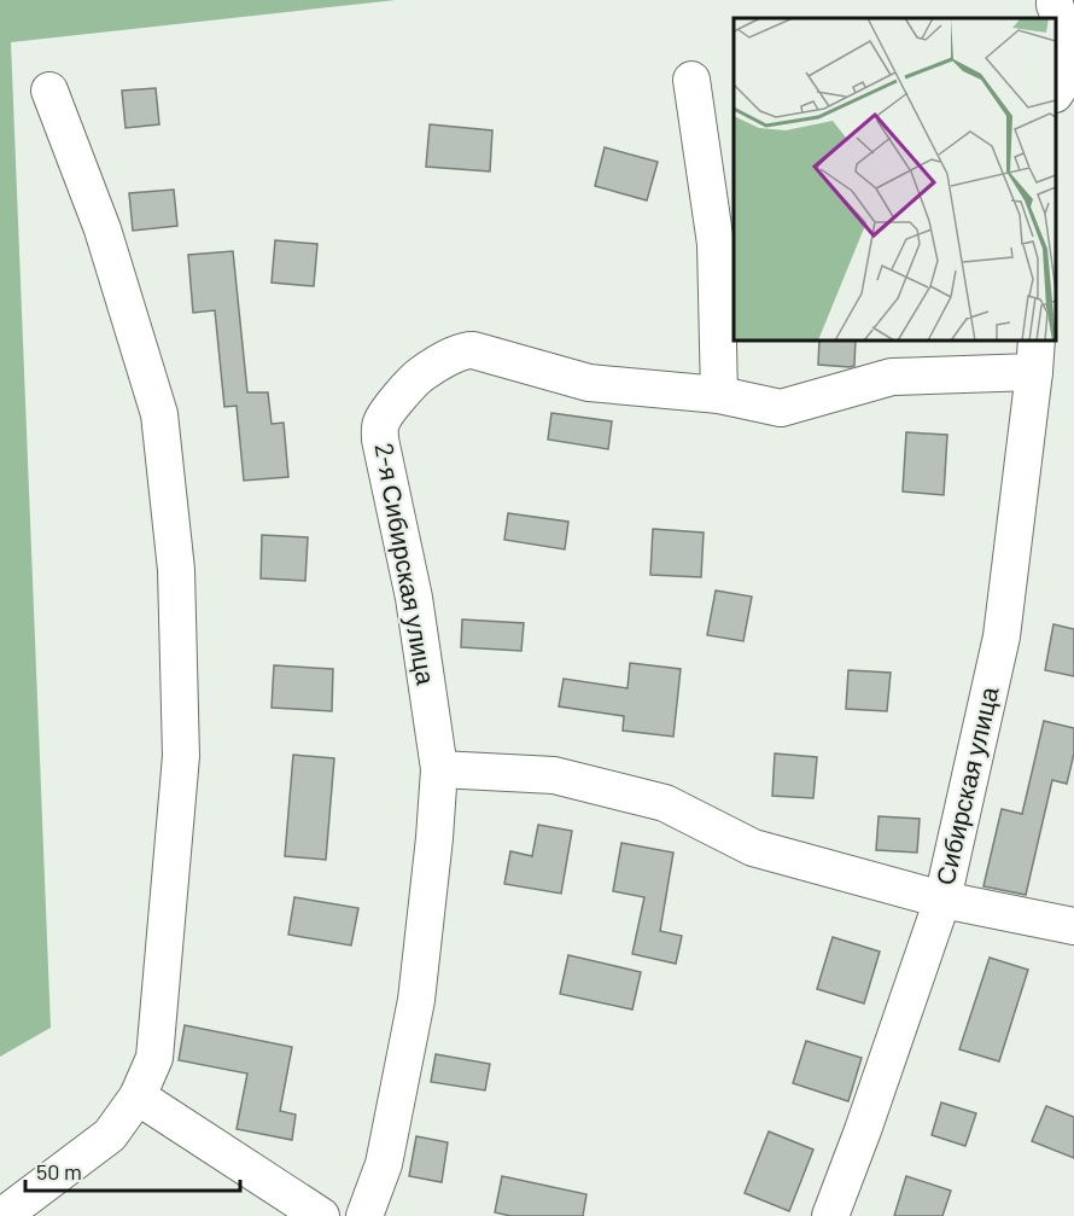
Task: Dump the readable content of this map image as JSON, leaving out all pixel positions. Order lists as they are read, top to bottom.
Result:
{
  "streets": {
    "street": ["2-я Сибирская улица", "Сибирская улица"]
  },
  "crossings": [
    ["2-я Сибирская улица", "Сибирская улица"]
  ],
  "scale_bar": "50 m"
}
